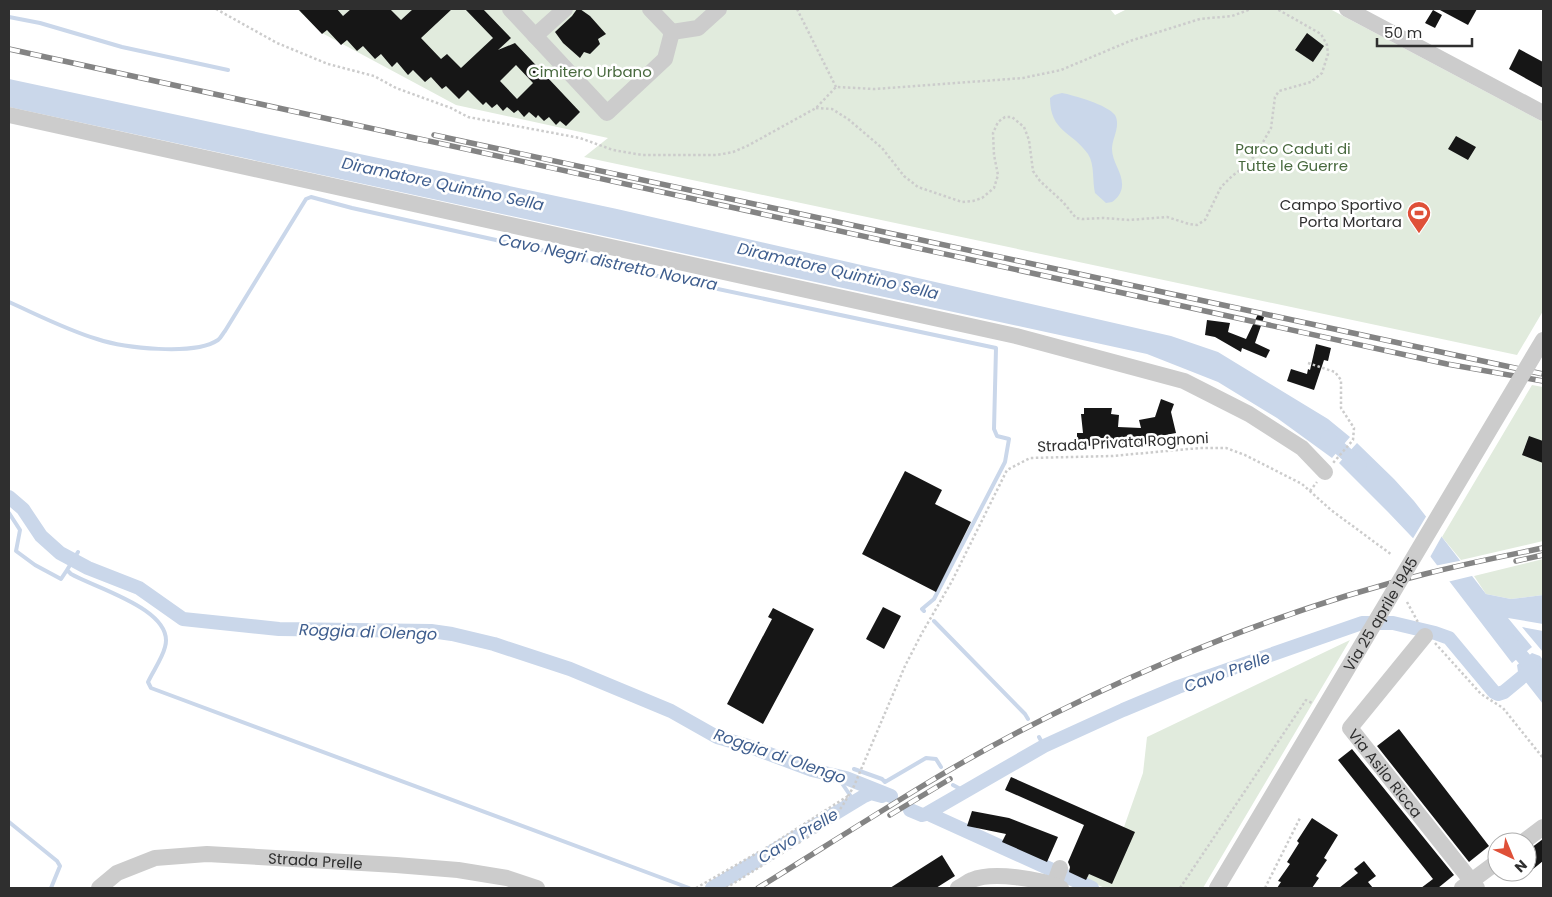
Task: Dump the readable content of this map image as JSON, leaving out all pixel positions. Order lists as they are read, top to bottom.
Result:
{
  "streets": {
    "street": ["Via 25 aprile 1945", "Via Asilo Ricca", "Strada Prelle"],
    "path": ["Strada Privata Rognoni"]
  },
  "water": [
    "Diramatore Quintino Sella",
    "Cavo Negri distretto Novara",
    "Roggia di Olengo",
    "Cavo Prelle"
  ],
  "parks": ["Cimitero Urbano", "Parco Caduti di Tutte le Guerre"],
  "places": {
    "sports": ["Campo Sportivo Porta Mortara"]
  },
  "scale_bar": "50 m",
  "north": "bottom right"
}
